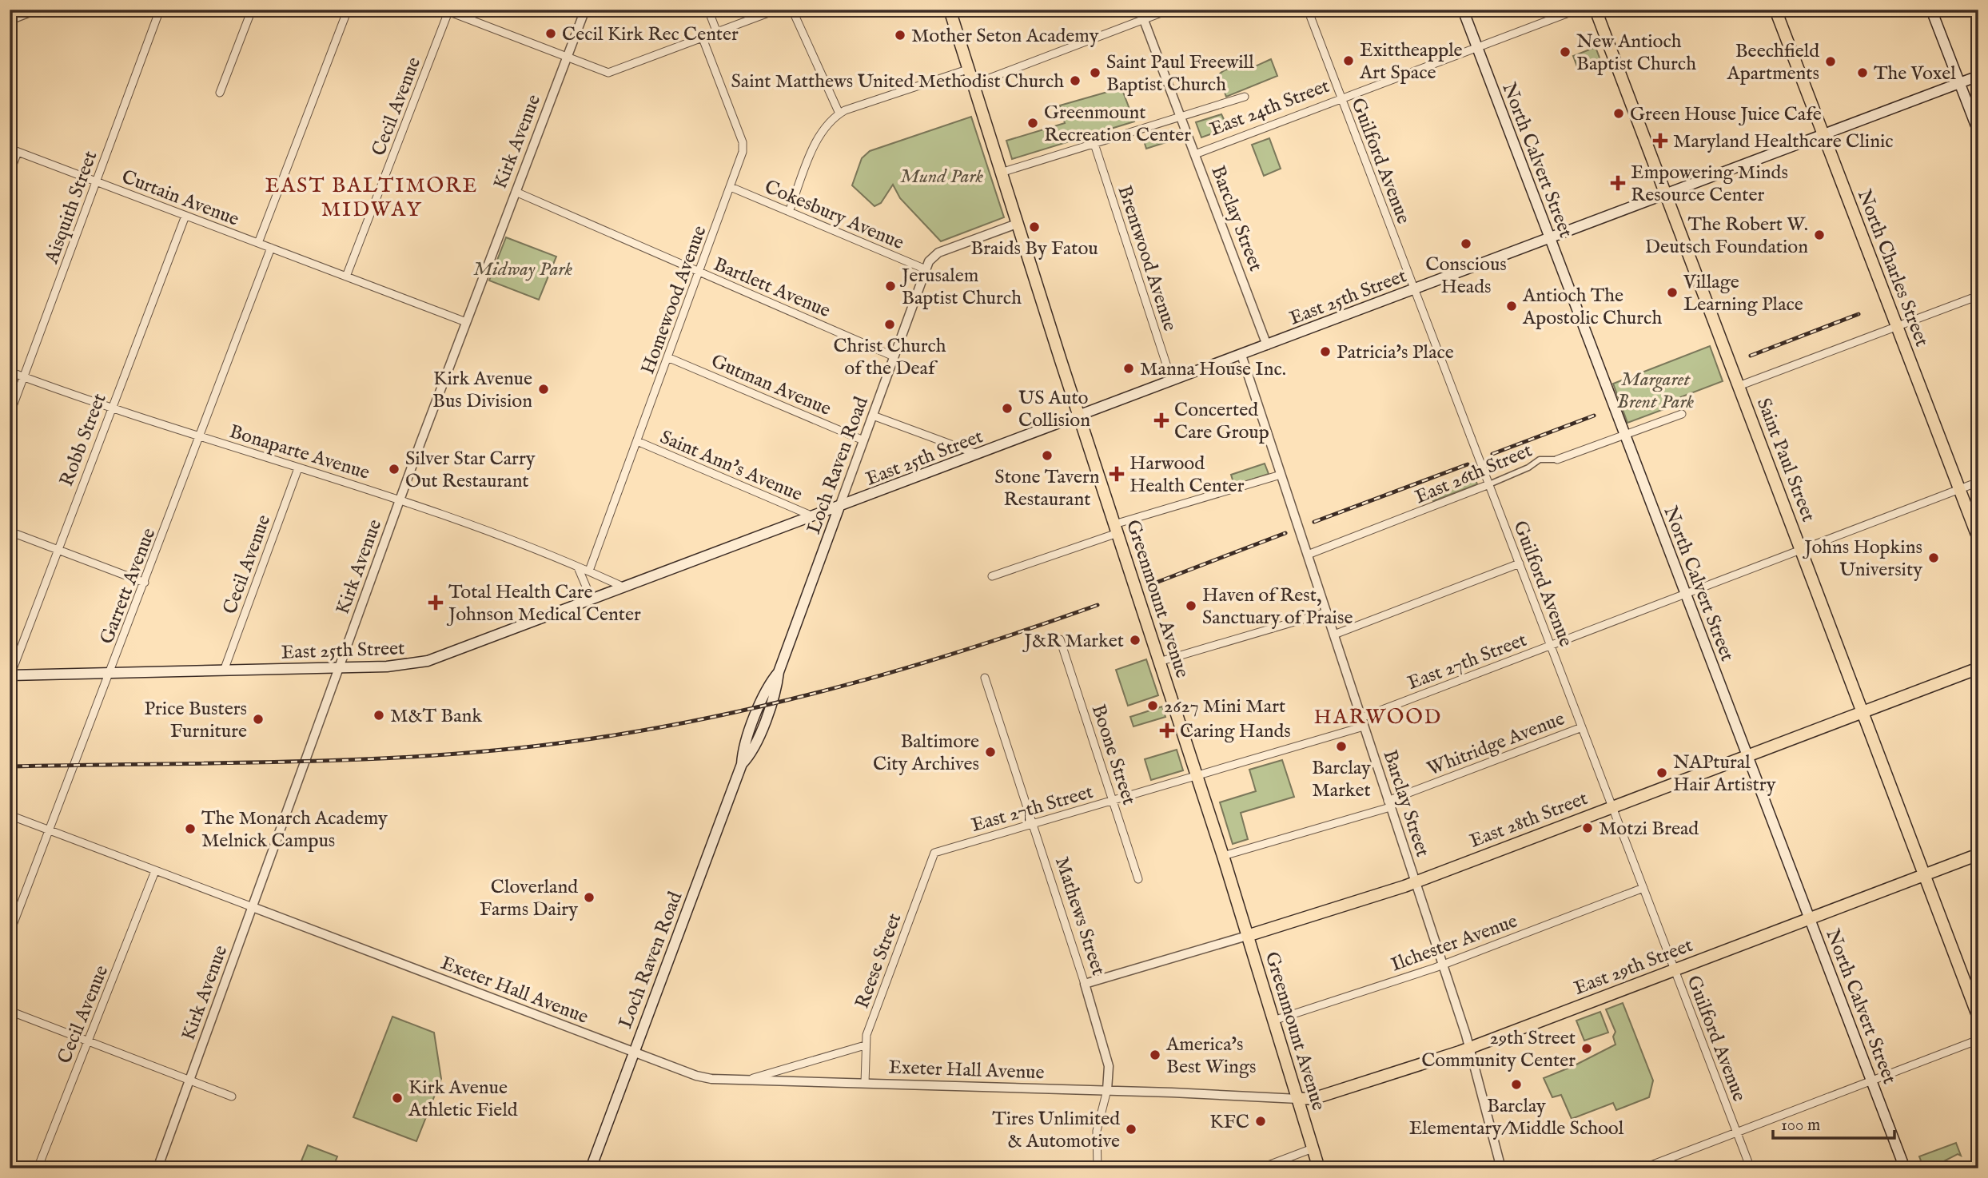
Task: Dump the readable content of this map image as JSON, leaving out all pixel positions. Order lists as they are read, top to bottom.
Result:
{
  "streets": {
    "main road": [
      "North Calvert Street",
      "North Charles Street",
      "East 25th Street",
      "Saint Paul Street",
      "Loch Raven Road",
      "Greenmount Avenue",
      "East 28th Street",
      "East 29th Street"
    ],
    "street": [
      "Cecil Avenue",
      "East 24th Street",
      "Kirk Avenue",
      "Guilford Avenue",
      "Curtain Avenue",
      "Aisquith Street",
      "Cokesbury Avenue",
      "Barclay Street",
      "Brentwood Avenue",
      "Bartlett Avenue",
      "Homewood Avenue",
      "Gutman Avenue",
      "Robb Street",
      "Bonaparte Avenue",
      "Saint Ann's Avenue",
      "East 26th Street",
      "Garrett Avenue",
      "East 27th Street",
      "Whitridge Avenue",
      "Boone Street",
      "Mathews Street",
      "Ilchester Avenue",
      "Reese Street",
      "Exeter Hall Avenue"
    ]
  },
  "crossings": [
    ["Cecil Avenue", "Curtain Avenue"],
    ["Cecil Avenue", "East 25th Street"],
    ["Cecil Avenue", "Bonaparte Avenue"],
    ["Cecil Avenue", "Exeter Hall Avenue"],
    ["East 24th Street", "North Calvert Street"],
    ["East 24th Street", "Guilford Avenue"],
    ["East 24th Street", "Barclay Street"],
    ["East 24th Street", "Brentwood Avenue"],
    ["East 24th Street", "Greenmount Avenue"],
    ["Kirk Avenue", "Curtain Avenue"],
    ["Kirk Avenue", "Bartlett Avenue"],
    ["Kirk Avenue", "East 25th Street"],
    ["Kirk Avenue", "Bonaparte Avenue"],
    ["Kirk Avenue", "Exeter Hall Avenue"],
    ["North Calvert Street", "East 25th Street"],
    ["North Calvert Street", "East 26th Street"],
    ["North Calvert Street", "East 27th Street"],
    ["North Calvert Street", "East 28th Street"],
    ["North Calvert Street", "East 29th Street"],
    ["Guilford Avenue", "East 25th Street"],
    ["Guilford Avenue", "East 26th Street"],
    ["Guilford Avenue", "East 27th Street"],
    ["Guilford Avenue", "Whitridge Avenue"],
    ["Guilford Avenue", "East 28th Street"],
    ["Guilford Avenue", "Ilchester Avenue"],
    ["Guilford Avenue", "East 29th Street"],
    ["Curtain Avenue", "Aisquith Street"],
    ["Curtain Avenue", "Robb Street"],
    ["Curtain Avenue", "Garrett Avenue"],
    ["Aisquith Street", "Bonaparte Avenue"],
    ["Cokesbury Avenue", "Homewood Avenue"],
    ["Cokesbury Avenue", "Loch Raven Road"],
    ["Barclay Street", "East 25th Street"],
    ["Barclay Street", "East 26th Street"],
    ["Barclay Street", "East 27th Street"],
    ["Barclay Street", "Whitridge Avenue"],
    ["Barclay Street", "East 28th Street"],
    ["Barclay Street", "Ilchester Avenue"],
    ["Barclay Street", "East 29th Street"],
    ["Brentwood Avenue", "East 25th Street"],
    ["North Charles Street", "East 25th Street"],
    ["North Charles Street", "East 27th Street"],
    ["Bartlett Avenue", "Homewood Avenue"],
    ["Bartlett Avenue", "Loch Raven Road"],
    ["East 25th Street", "Robb Street"],
    ["East 25th Street", "Bonaparte Avenue"],
    ["East 25th Street", "Saint Paul Street"],
    ["East 25th Street", "Saint Ann's Avenue"],
    ["East 25th Street", "Loch Raven Road"],
    ["East 25th Street", "Garrett Avenue"],
    ["East 25th Street", "Greenmount Avenue"],
    ["Homewood Avenue", "Gutman Avenue"],
    ["Homewood Avenue", "Bonaparte Avenue"],
    ["Homewood Avenue", "Saint Ann's Avenue"],
    ["Gutman Avenue", "Loch Raven Road"],
    ["Robb Street", "Bonaparte Avenue"],
    ["Bonaparte Avenue", "Garrett Avenue"],
    ["Saint Paul Street", "East 27th Street"],
    ["Saint Paul Street", "East 28th Street"],
    ["Saint Paul Street", "East 29th Street"],
    ["Loch Raven Road", "Exeter Hall Avenue"],
    ["Garrett Avenue", "Exeter Hall Avenue"],
    ["Greenmount Avenue", "East 27th Street"],
    ["Greenmount Avenue", "Whitridge Avenue"],
    ["Greenmount Avenue", "East 28th Street"],
    ["Greenmount Avenue", "Ilchester Avenue"],
    ["Greenmount Avenue", "East 29th Street"],
    ["Greenmount Avenue", "Exeter Hall Avenue"],
    ["East 27th Street", "Boone Street"],
    ["East 27th Street", "Mathews Street"],
    ["East 27th Street", "Reese Street"],
    ["East 28th Street", "Mathews Street"],
    ["Mathews Street", "Exeter Hall Avenue"],
    ["Reese Street", "Exeter Hall Avenue"],
    ["East 29th Street", "Exeter Hall Avenue"]
  ],
  "districts": ["EAST BALTIMORE MIDWAY", "HARWOOD"],
  "parks": ["Mund Park", "Midway Park", "Margaret Brent Park"],
  "places": {
    "other": [
      "Cecil Kirk Rec Center",
      "Mother Seton Academy",
      "New Antioch Baptist Church",
      "Exittheapple Art Space",
      "Beechfield Apartments",
      "Saint Paul Freewill Baptist Church",
      "The Voxel",
      "Saint Matthews United Methodist Church",
      "Green House Juice Cafe",
      "Greenmount Recreation Center",
      "Braids By Fatou",
      "The Robert W. Deutsch Foundation",
      "Conscious Heads",
      "Jerusalem Baptist Church",
      "Village Learning Place",
      "Antioch The Apostolic Church",
      "Christ Church of the Deaf",
      "Patricia's Place",
      "Manna House Inc.",
      "Kirk Avenue Bus Division",
      "US Auto Collision",
      "Stone Tavern Restaurant",
      "Silver Star Carry Out Restaurant",
      "Johns Hopkins University",
      "Haven of Rest, Sanctuary of Praise",
      "J&R Market",
      "2627 Mini Mart",
      "M&T Bank",
      "Price Busters Furniture",
      "Barclay Market",
      "Baltimore City Archives",
      "NAPtural Hair Artistry",
      "Motzi Bread",
      "The Monarch Academy Melnick Campus",
      "Cloverland Farms Dairy",
      "29th Street Community Center",
      "America's Best Wings",
      "Barclay Elementary/Middle School",
      "Kirk Avenue Athletic Field",
      "KFC",
      "Tires Unlimited & Automotive"
    ],
    "health": [
      "Maryland Healthcare Clinic",
      "Empowering Minds Resource Center",
      "Concerted Care Group",
      "Harwood Health Center",
      "Total Health Care Johnson Medical Center",
      "Caring Hands"
    ]
  },
  "scale_bar": "100 m"
}
